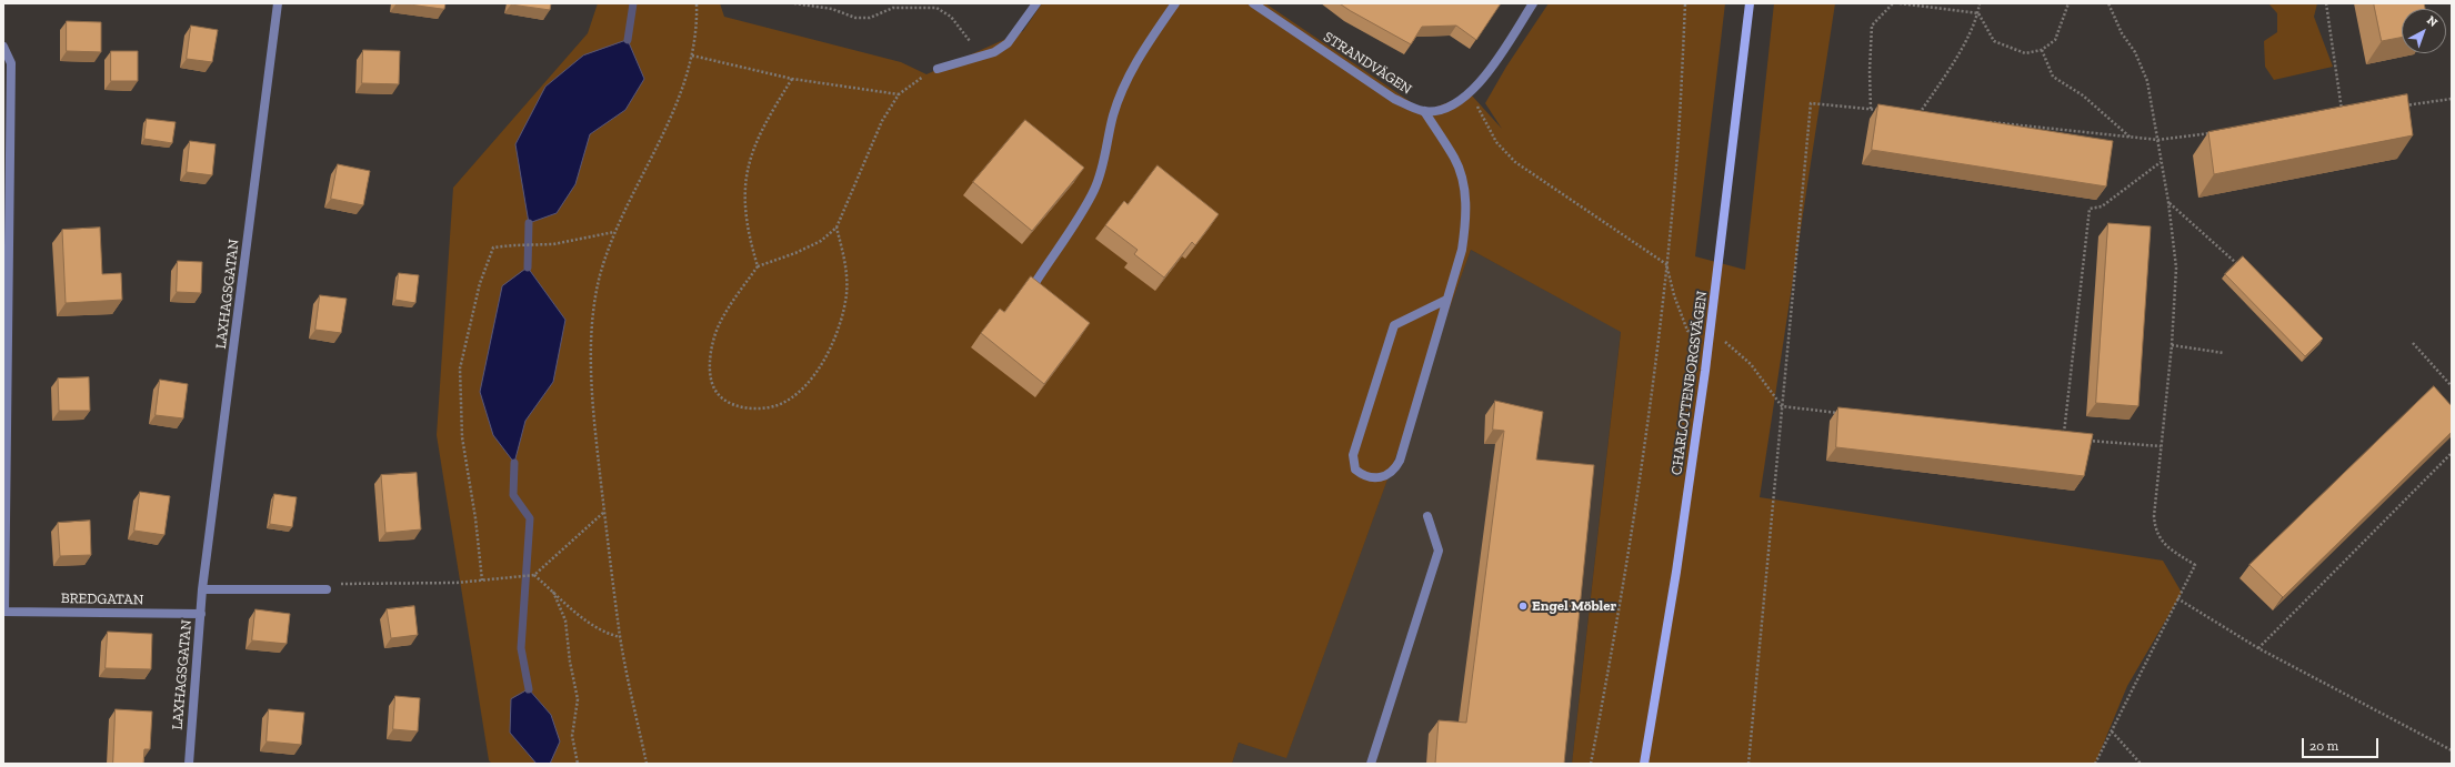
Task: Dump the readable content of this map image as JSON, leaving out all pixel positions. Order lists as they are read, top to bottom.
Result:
{
  "streets": {
    "main road": ["CHARLOTTENBORGSVÄGEN"],
    "street": ["STRANDVÄGEN", "LAXHAGSGATAN", "BREDGATAN"]
  },
  "crossings": [
    ["LAXHAGSGATAN", "BREDGATAN"]
  ],
  "places": ["Engel Möbler"],
  "scale_bar": "20 m",
  "north": "top right"
}
